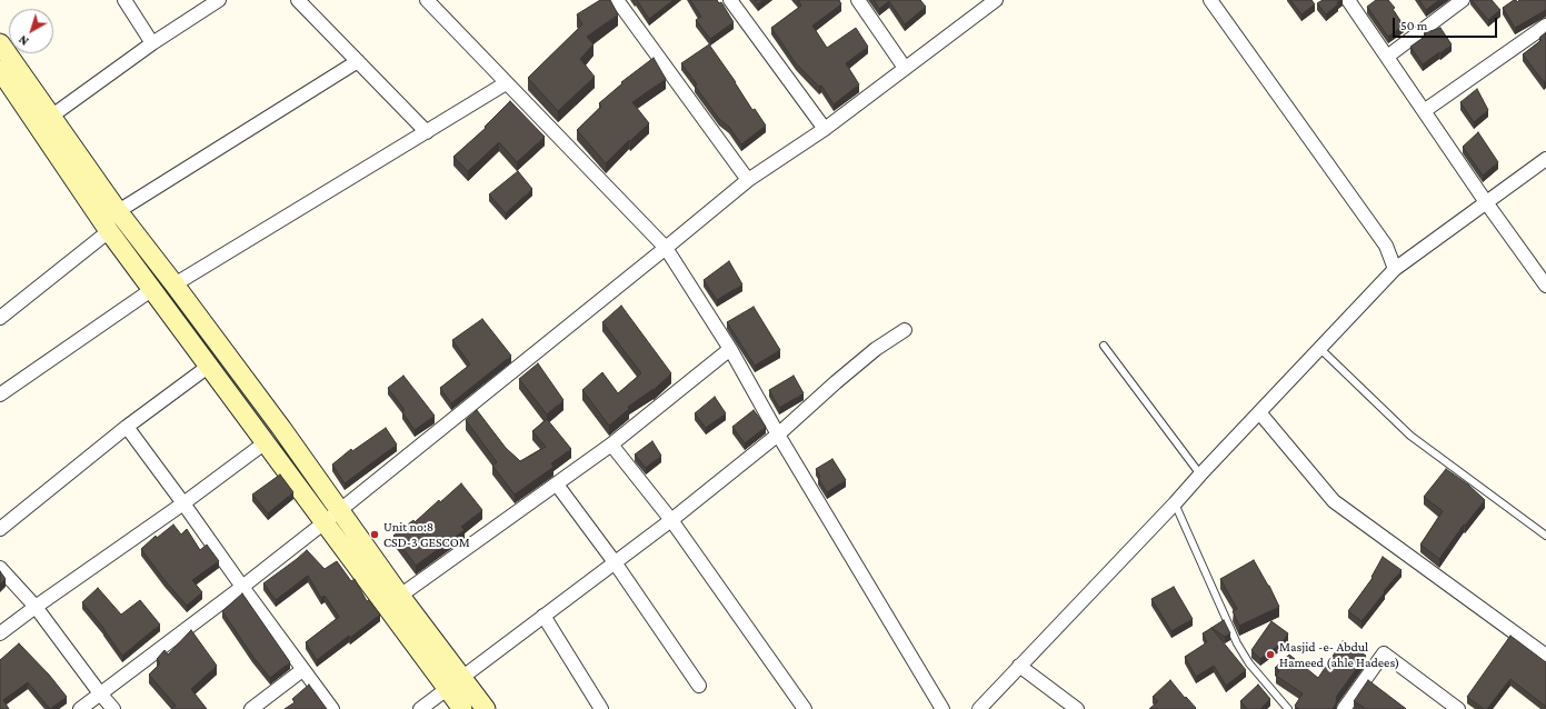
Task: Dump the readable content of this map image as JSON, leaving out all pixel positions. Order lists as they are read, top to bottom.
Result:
{
  "places": ["Unit no:8 CSD-3 GESCOM", "Masjid -e- Abdul Hameed (ahle Hadees)"],
  "scale_bar": "50 m",
  "north": "bottom left"
}
